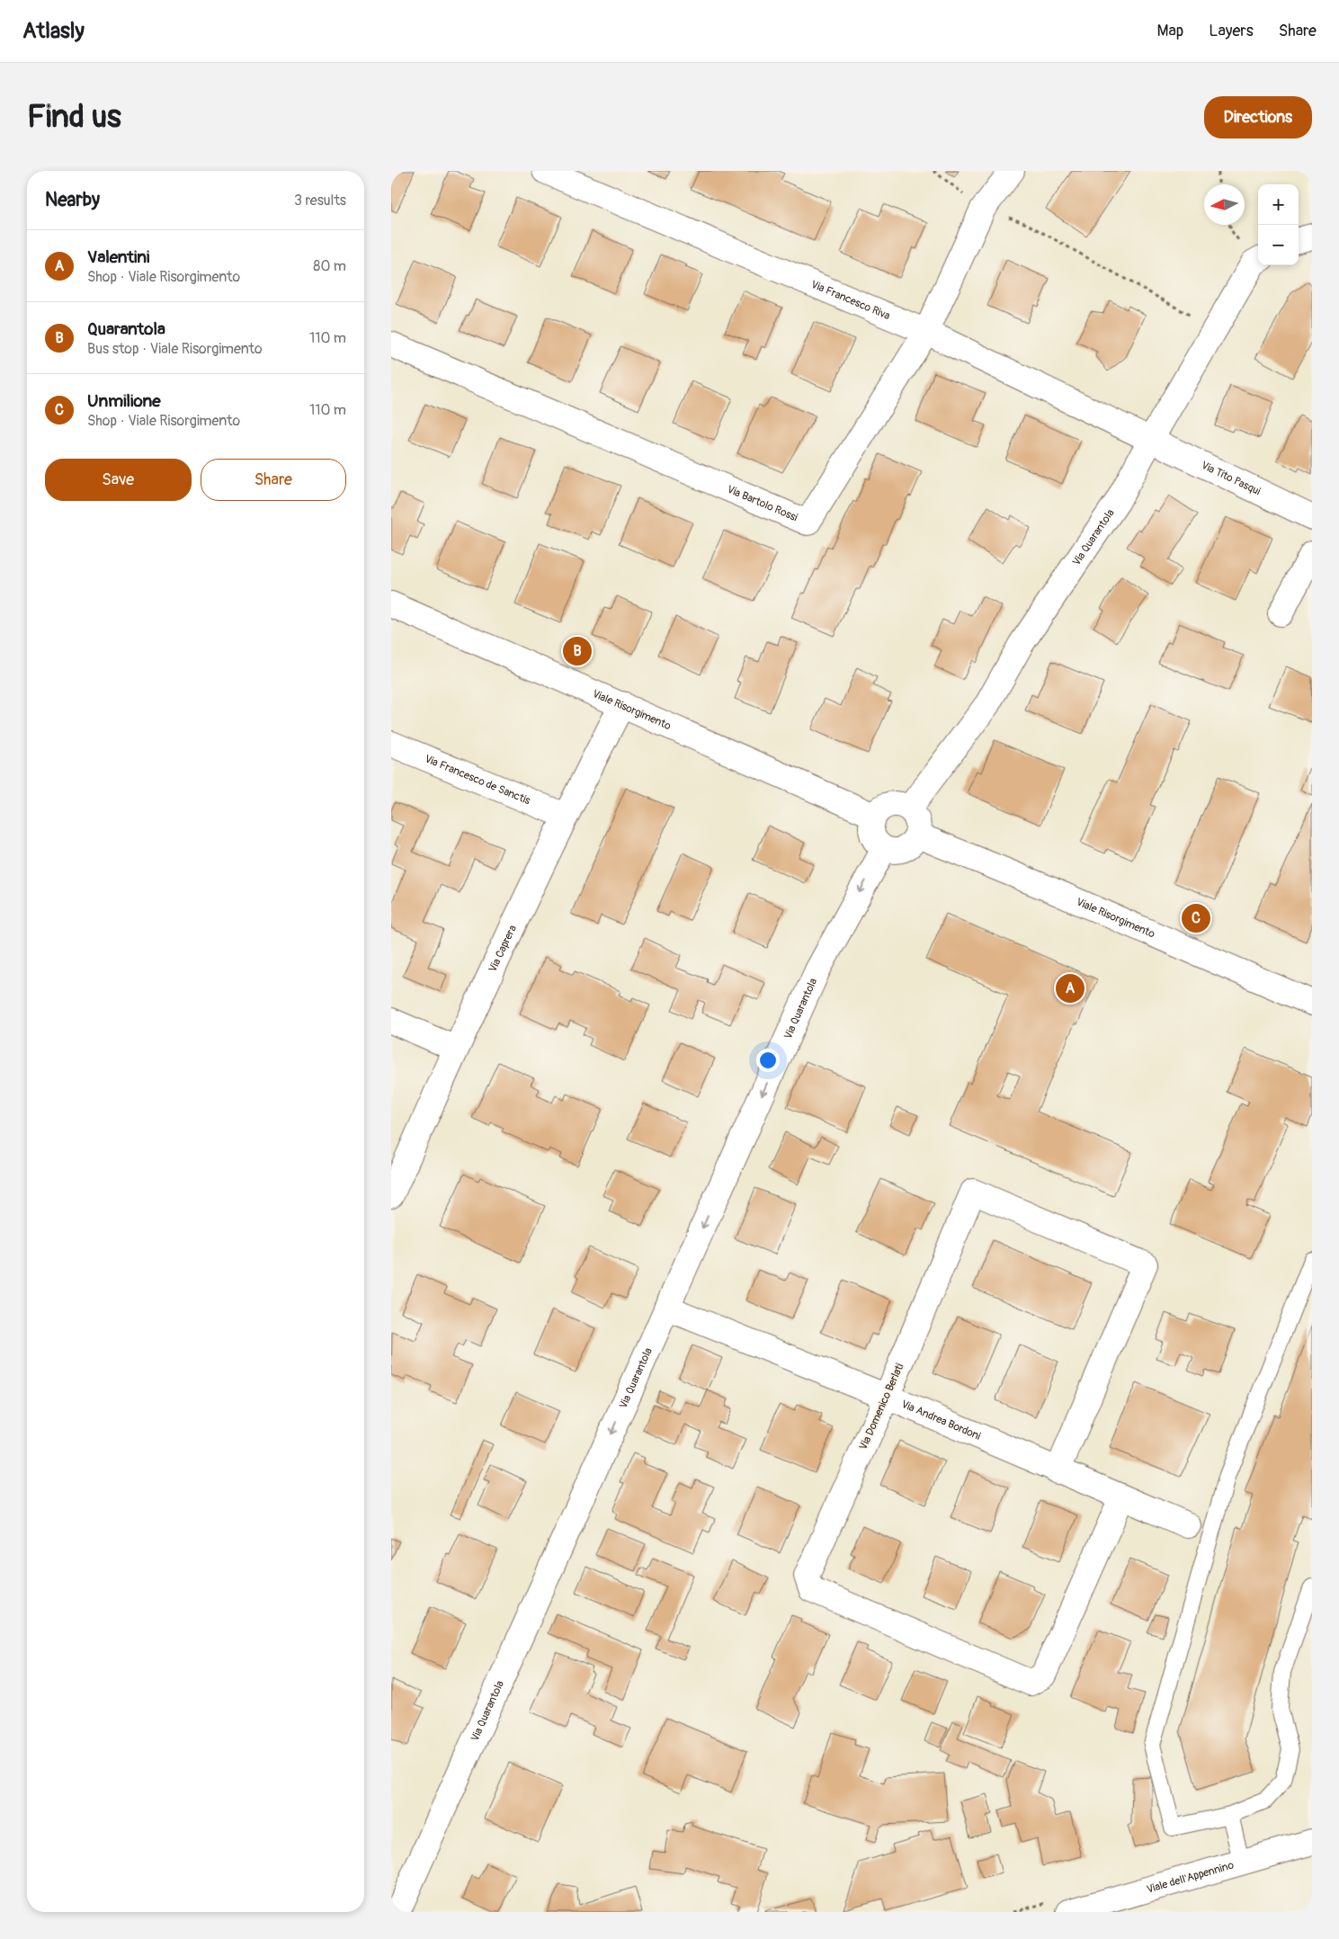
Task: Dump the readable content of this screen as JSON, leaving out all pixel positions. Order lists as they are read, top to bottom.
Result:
{
  "streets": {
    "street": [
      "Via Francesco Riva",
      "Via Tito Pasqui",
      "Via Bartolo Rossi",
      "Via Quarantola",
      "Viale Risorgimento",
      "Via Francesco de Sanctis",
      "Via Caprera",
      "Via Domenico Berlati",
      "Via Andrea Bordoni",
      "Viale dell'Appennino"
    ]
  },
  "crossings": [
    ["Via Francesco Riva", "Via Tito Pasqui"],
    ["Via Francesco Riva", "Via Bartolo Rossi"],
    ["Via Francesco Riva", "Via Quarantola"],
    ["Via Tito Pasqui", "Via Quarantola"],
    ["Via Quarantola", "Viale Risorgimento"],
    ["Via Quarantola", "Via Andrea Bordoni"],
    ["Viale Risorgimento", "Via Caprera"],
    ["Via Francesco de Sanctis", "Via Caprera"],
    ["Via Domenico Berlati", "Via Andrea Bordoni"]
  ],
  "one_way": ["Via Quarantola"],
  "north": "left",
  "page": {
    "header": "Atlasly",
    "nav": ["Map", "Layers", "Share"],
    "buttons": [
      "Directions",
      ["Save", "Share"]
    ],
    "title": "Find us",
    "heading": ["Nearby", "3 results"],
    "map_buttons": ["+", "−"],
    "list": [
      {
        "mark": "A",
        "name": "Valentini",
        "note": "Shop · Viale Risorgimento",
        "value": "80 m"
      },
      {
        "mark": "B",
        "name": "Quarantola",
        "note": "Bus stop · Viale Risorgimento",
        "value": "110 m"
      },
      {
        "mark": "C",
        "name": "Unmilione",
        "note": "Shop · Viale Risorgimento",
        "value": "110 m"
      }
    ],
    "pins": ["B", "C", "A"]
  }
}
